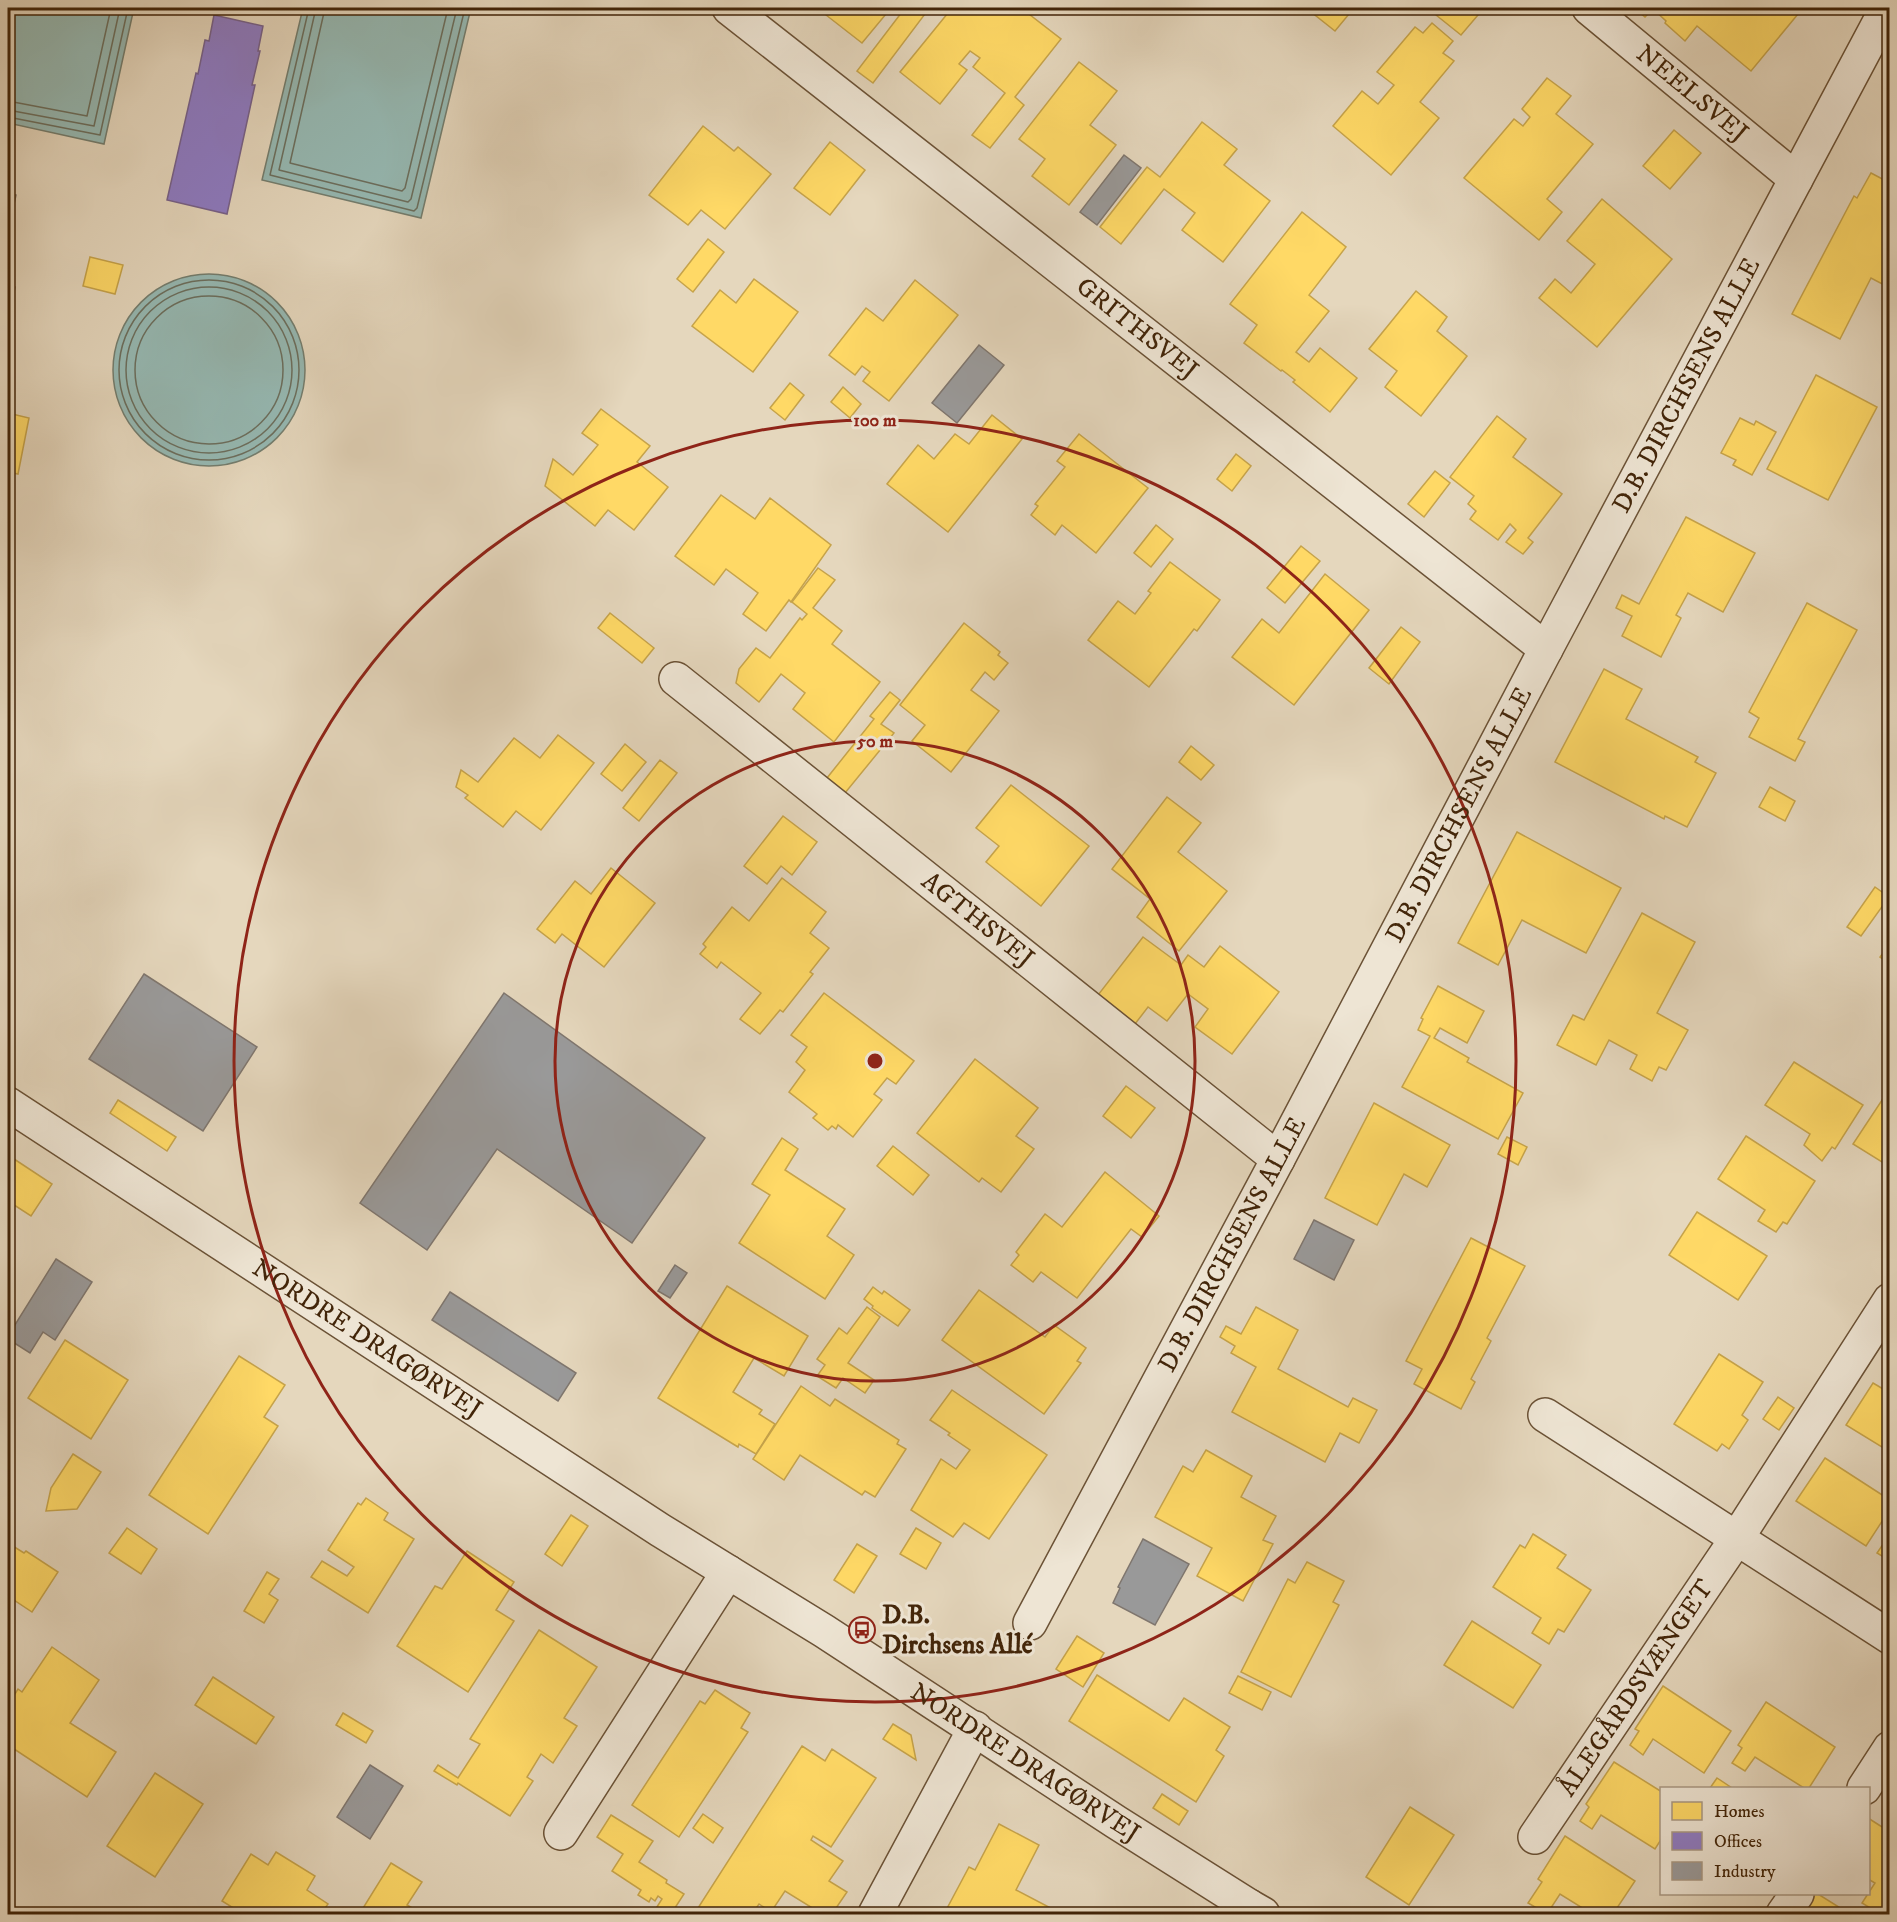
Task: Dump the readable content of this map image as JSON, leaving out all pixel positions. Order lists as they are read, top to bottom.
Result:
{
  "streets": {
    "street": [
      "NEELSVEJ",
      "GRITHSVEJ",
      "D.B. DIRCHSENS ALLE",
      "AGTHSVEJ",
      "NORDRE DRAGØRVEJ",
      "ÅLEGÅRDSVÆNGET"
    ]
  },
  "crossings": [
    ["NEELSVEJ", "D.B. DIRCHSENS ALLE"],
    ["GRITHSVEJ", "D.B. DIRCHSENS ALLE"],
    ["D.B. DIRCHSENS ALLE", "AGTHSVEJ"]
  ],
  "places": {
    "bus stop": ["D.B. Dirchsens Allé"]
  },
  "legend": ["Homes", "Offices", "Industry"],
  "rings": ["100 m", "50 m"]
}
